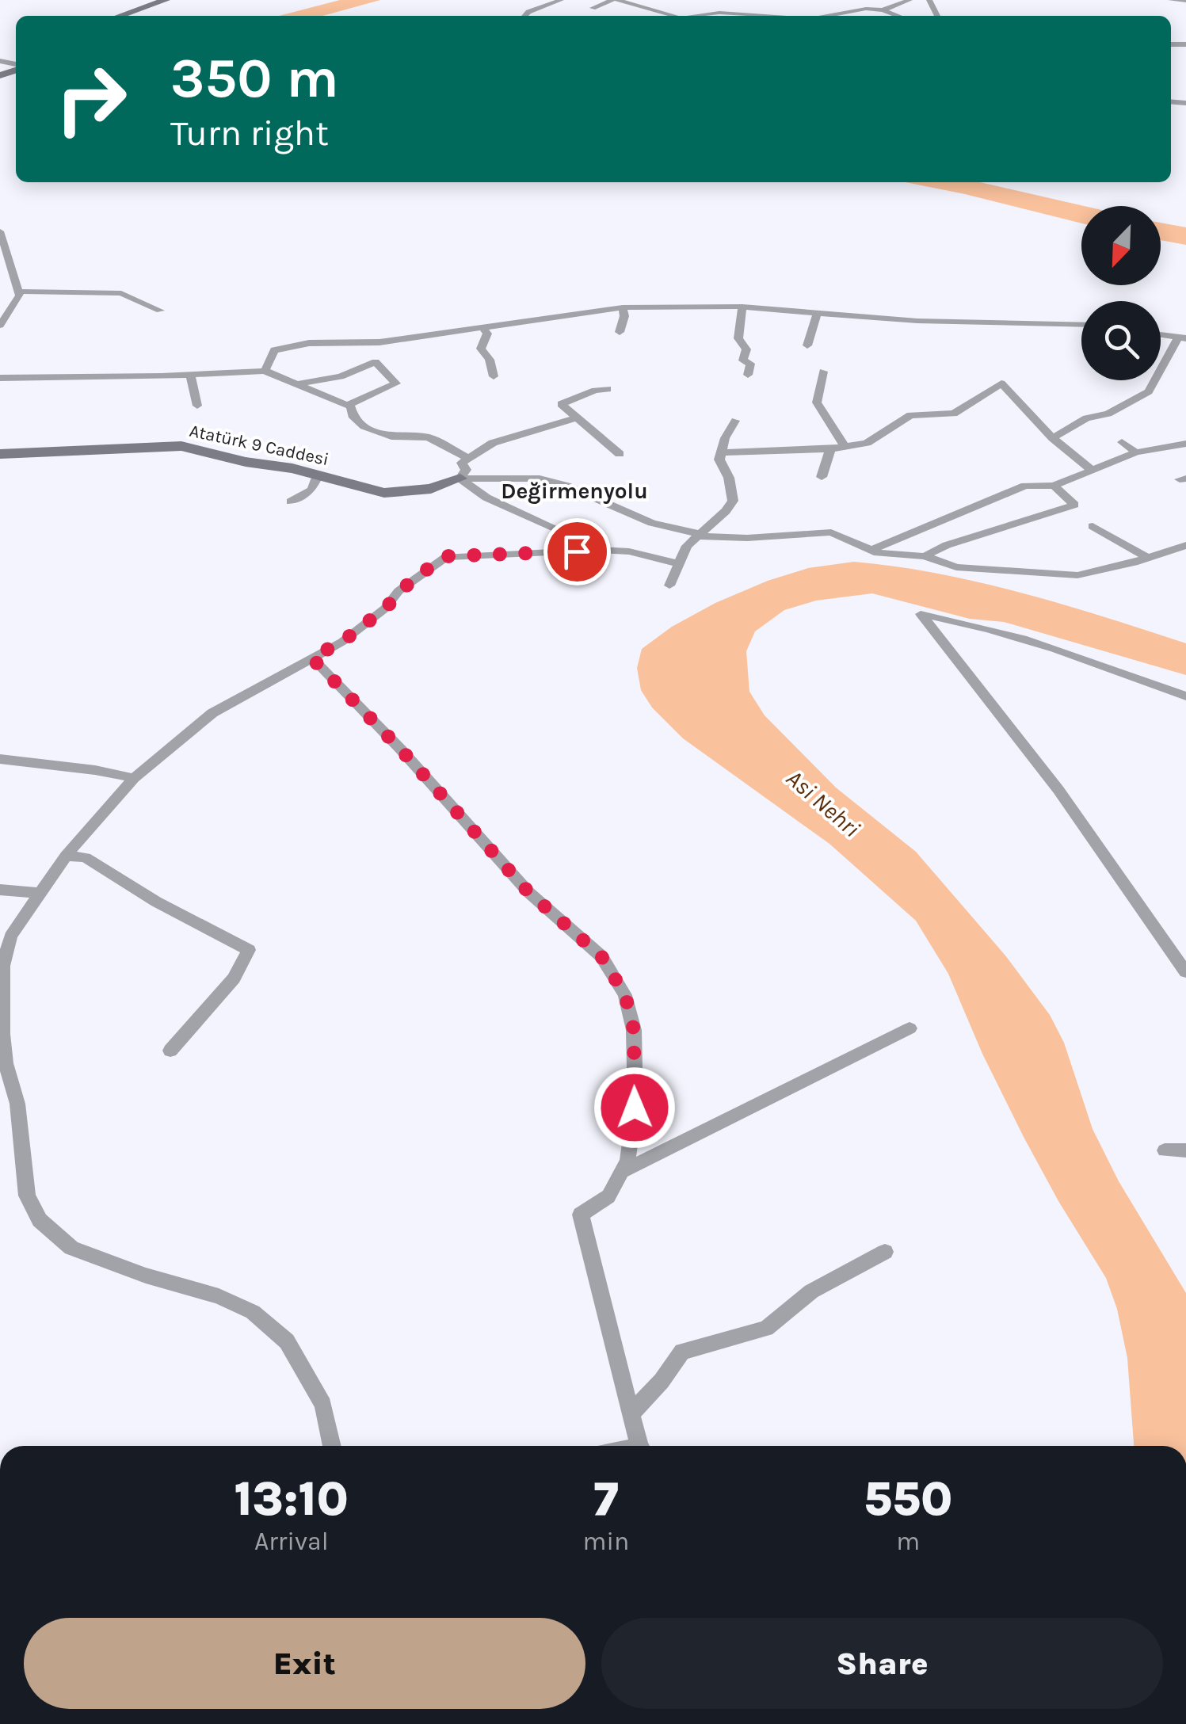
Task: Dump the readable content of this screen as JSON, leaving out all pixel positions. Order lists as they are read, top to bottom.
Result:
{
  "streets": {
    "street": ["Atatürk 9 Caddesi"]
  },
  "districts": ["Değirmenyolu"],
  "water": ["Asi Nehri"],
  "north": "bottom left",
  "page": {
    "turn": ["350 m", "Turn right"],
    "eta": [
      "13:10",
      "Arrival",
      "7",
      "min",
      "550",
      "m"
    ],
    "buttons": ["Exit", "Share"]
  }
}
